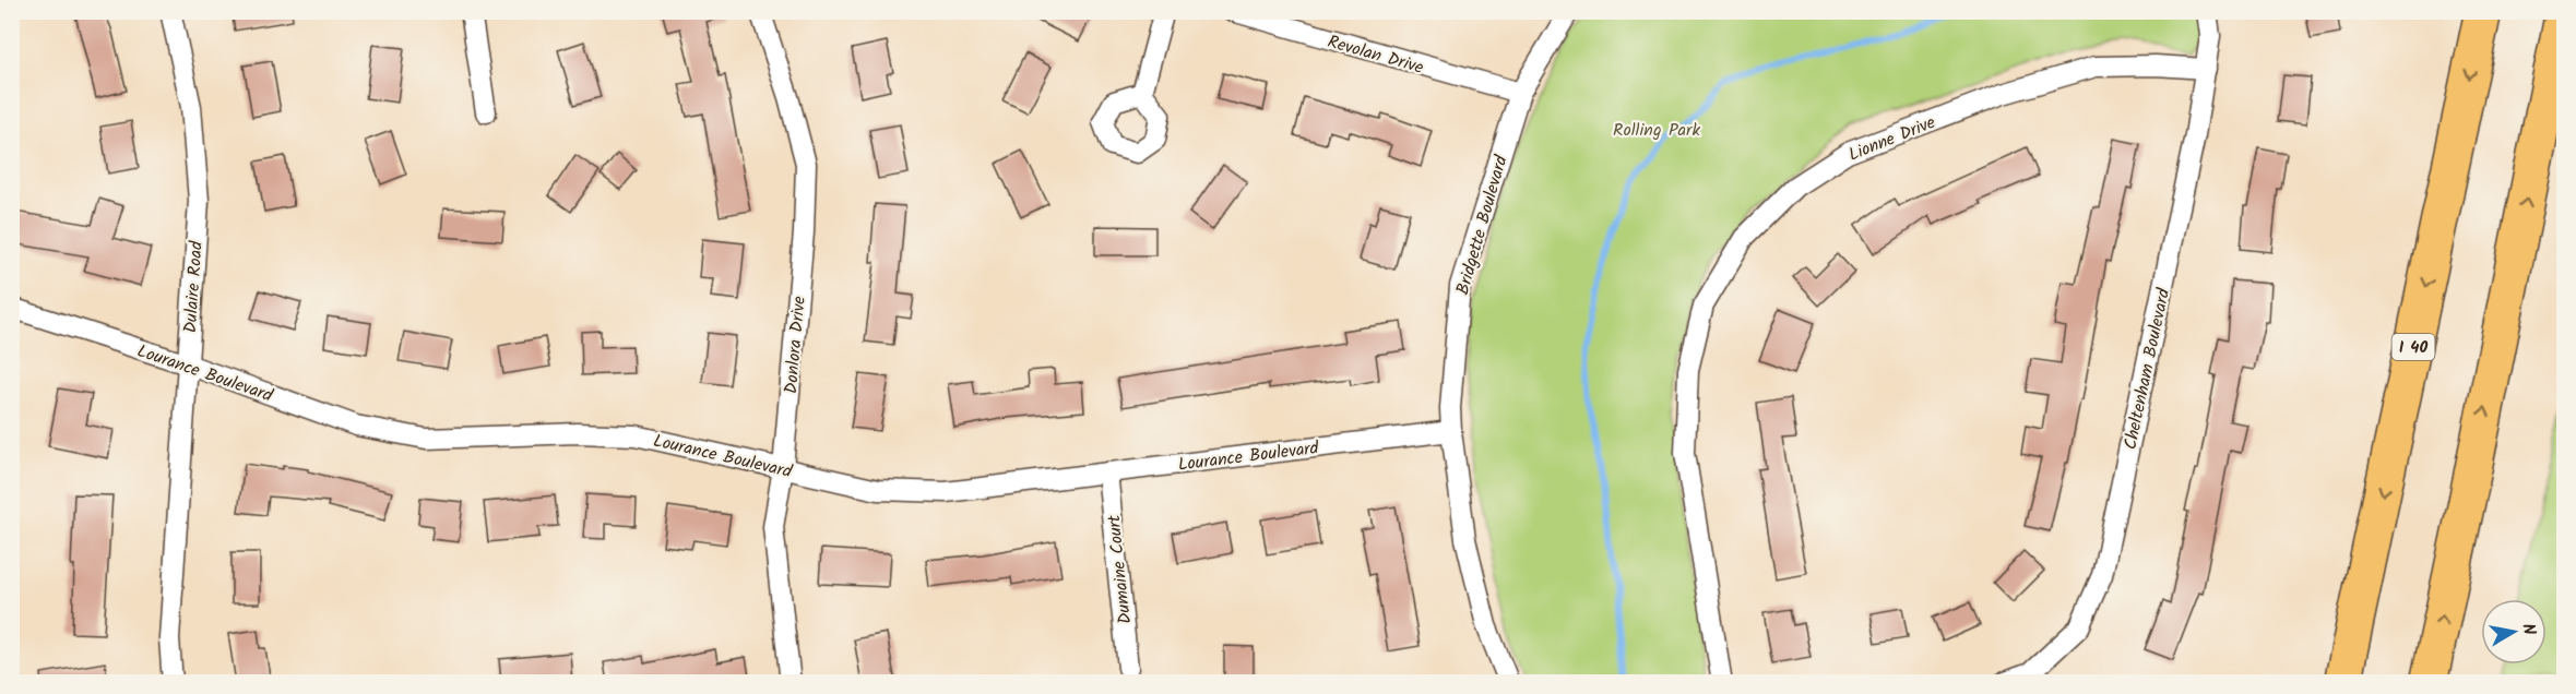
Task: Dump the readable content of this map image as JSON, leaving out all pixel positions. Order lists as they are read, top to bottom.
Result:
{
  "streets": {
    "highway": ["I 40"],
    "street": [
      "Revolan Drive",
      "Lionne Drive",
      "Bridgette Boulevard",
      "Dulaire Road",
      "Donlora Drive",
      "Cheltenham Boulevard",
      "Lourance Boulevard",
      "Dumaine Court"
    ]
  },
  "crossings": [
    ["Revolan Drive", "Bridgette Boulevard"],
    ["Lionne Drive", "Cheltenham Boulevard"],
    ["Bridgette Boulevard", "Lourance Boulevard"],
    ["Dulaire Road", "Lourance Boulevard"],
    ["Donlora Drive", "Lourance Boulevard"],
    ["Lourance Boulevard", "Dumaine Court"]
  ],
  "parks": ["Rolling Park"],
  "north": "right"
}
